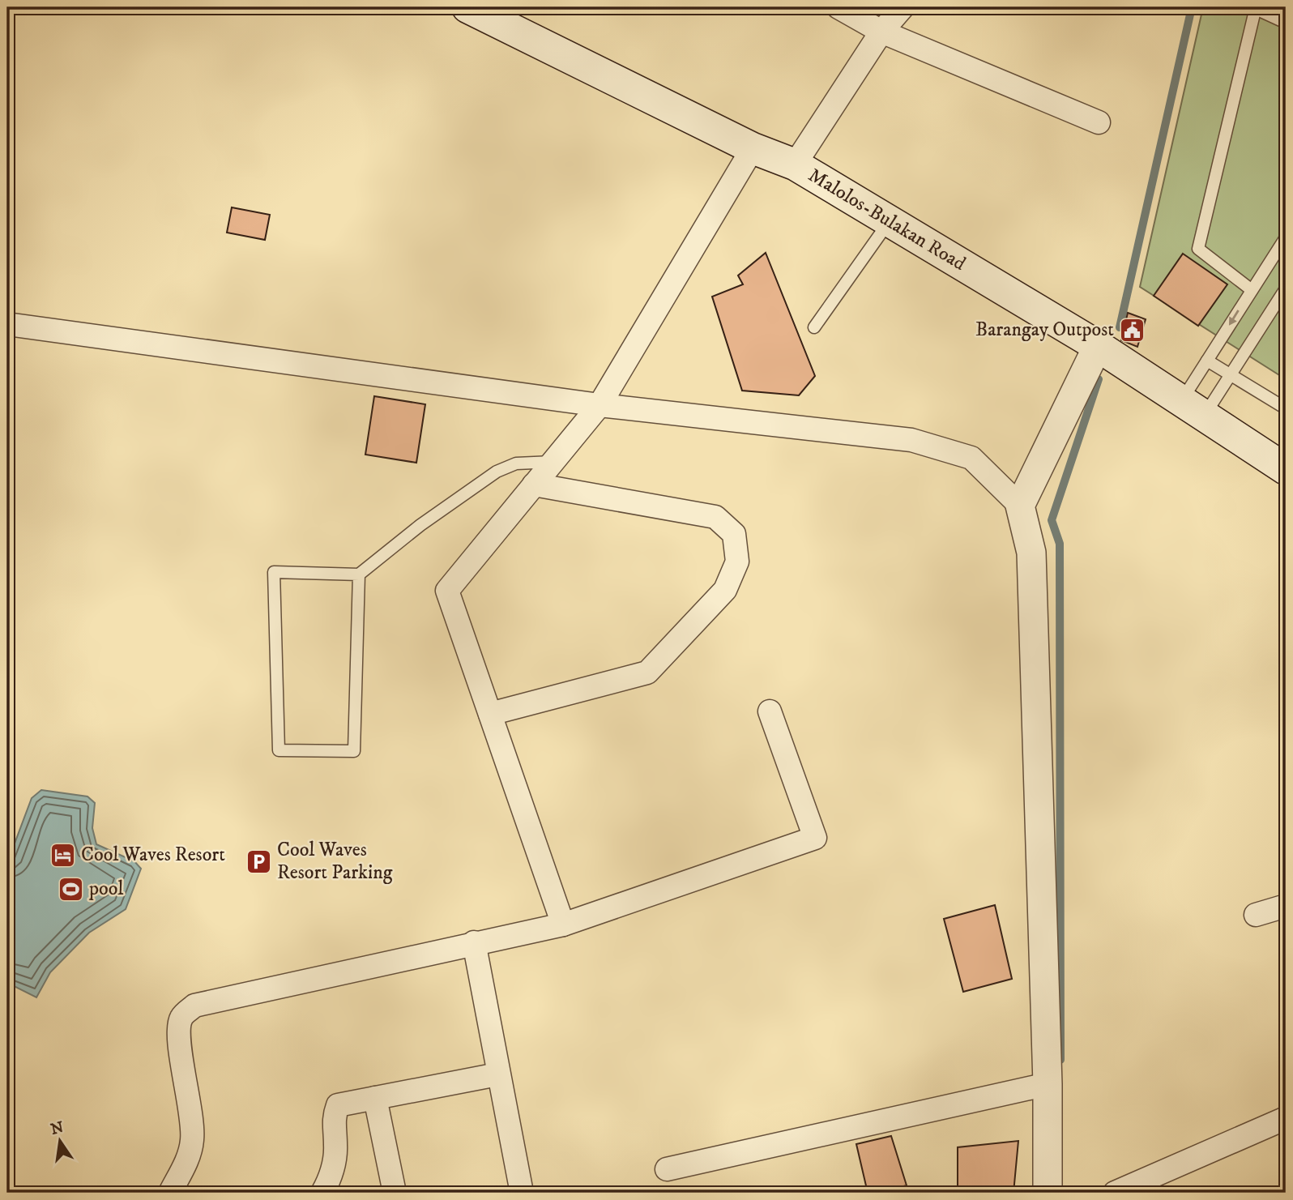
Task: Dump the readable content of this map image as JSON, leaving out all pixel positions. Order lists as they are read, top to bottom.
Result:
{
  "streets": {
    "main road": ["Malolos-Bulakan Road"]
  },
  "places": {
    "public building": ["Barangay Outpost"],
    "hotel": ["Cool Waves Resort"],
    "parking": ["Cool Waves Resort Parking"],
    "sports": ["pool"]
  },
  "north": "top"
}
